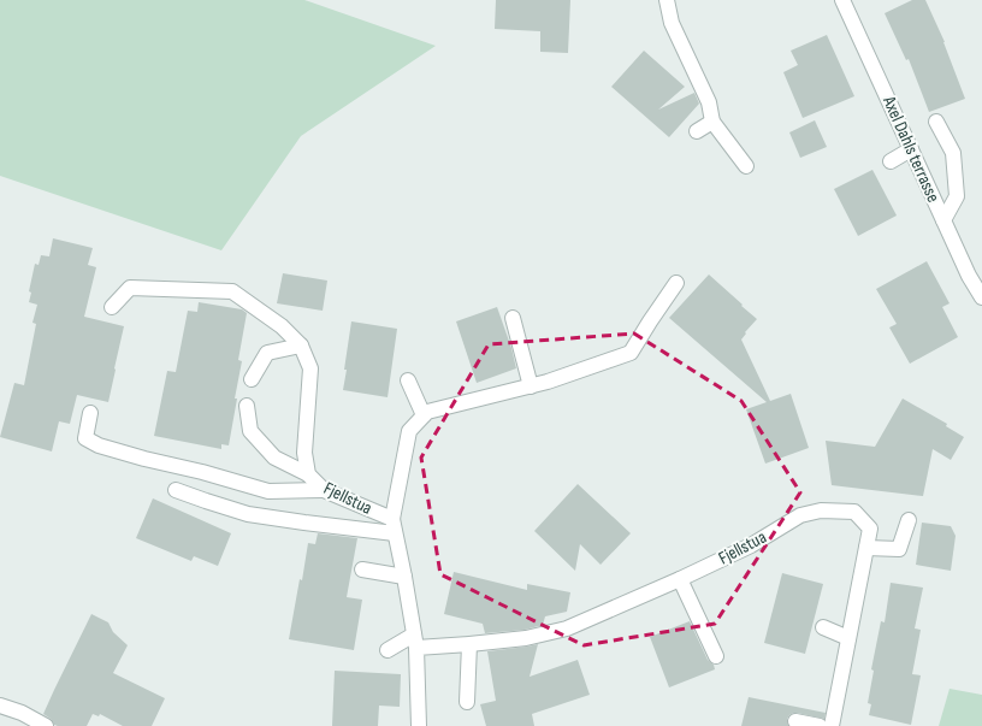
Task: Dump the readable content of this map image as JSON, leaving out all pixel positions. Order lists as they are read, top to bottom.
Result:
{
  "streets": {
    "street": ["Axel Dahls terrasse", "Fjellstua"]
  }
}
